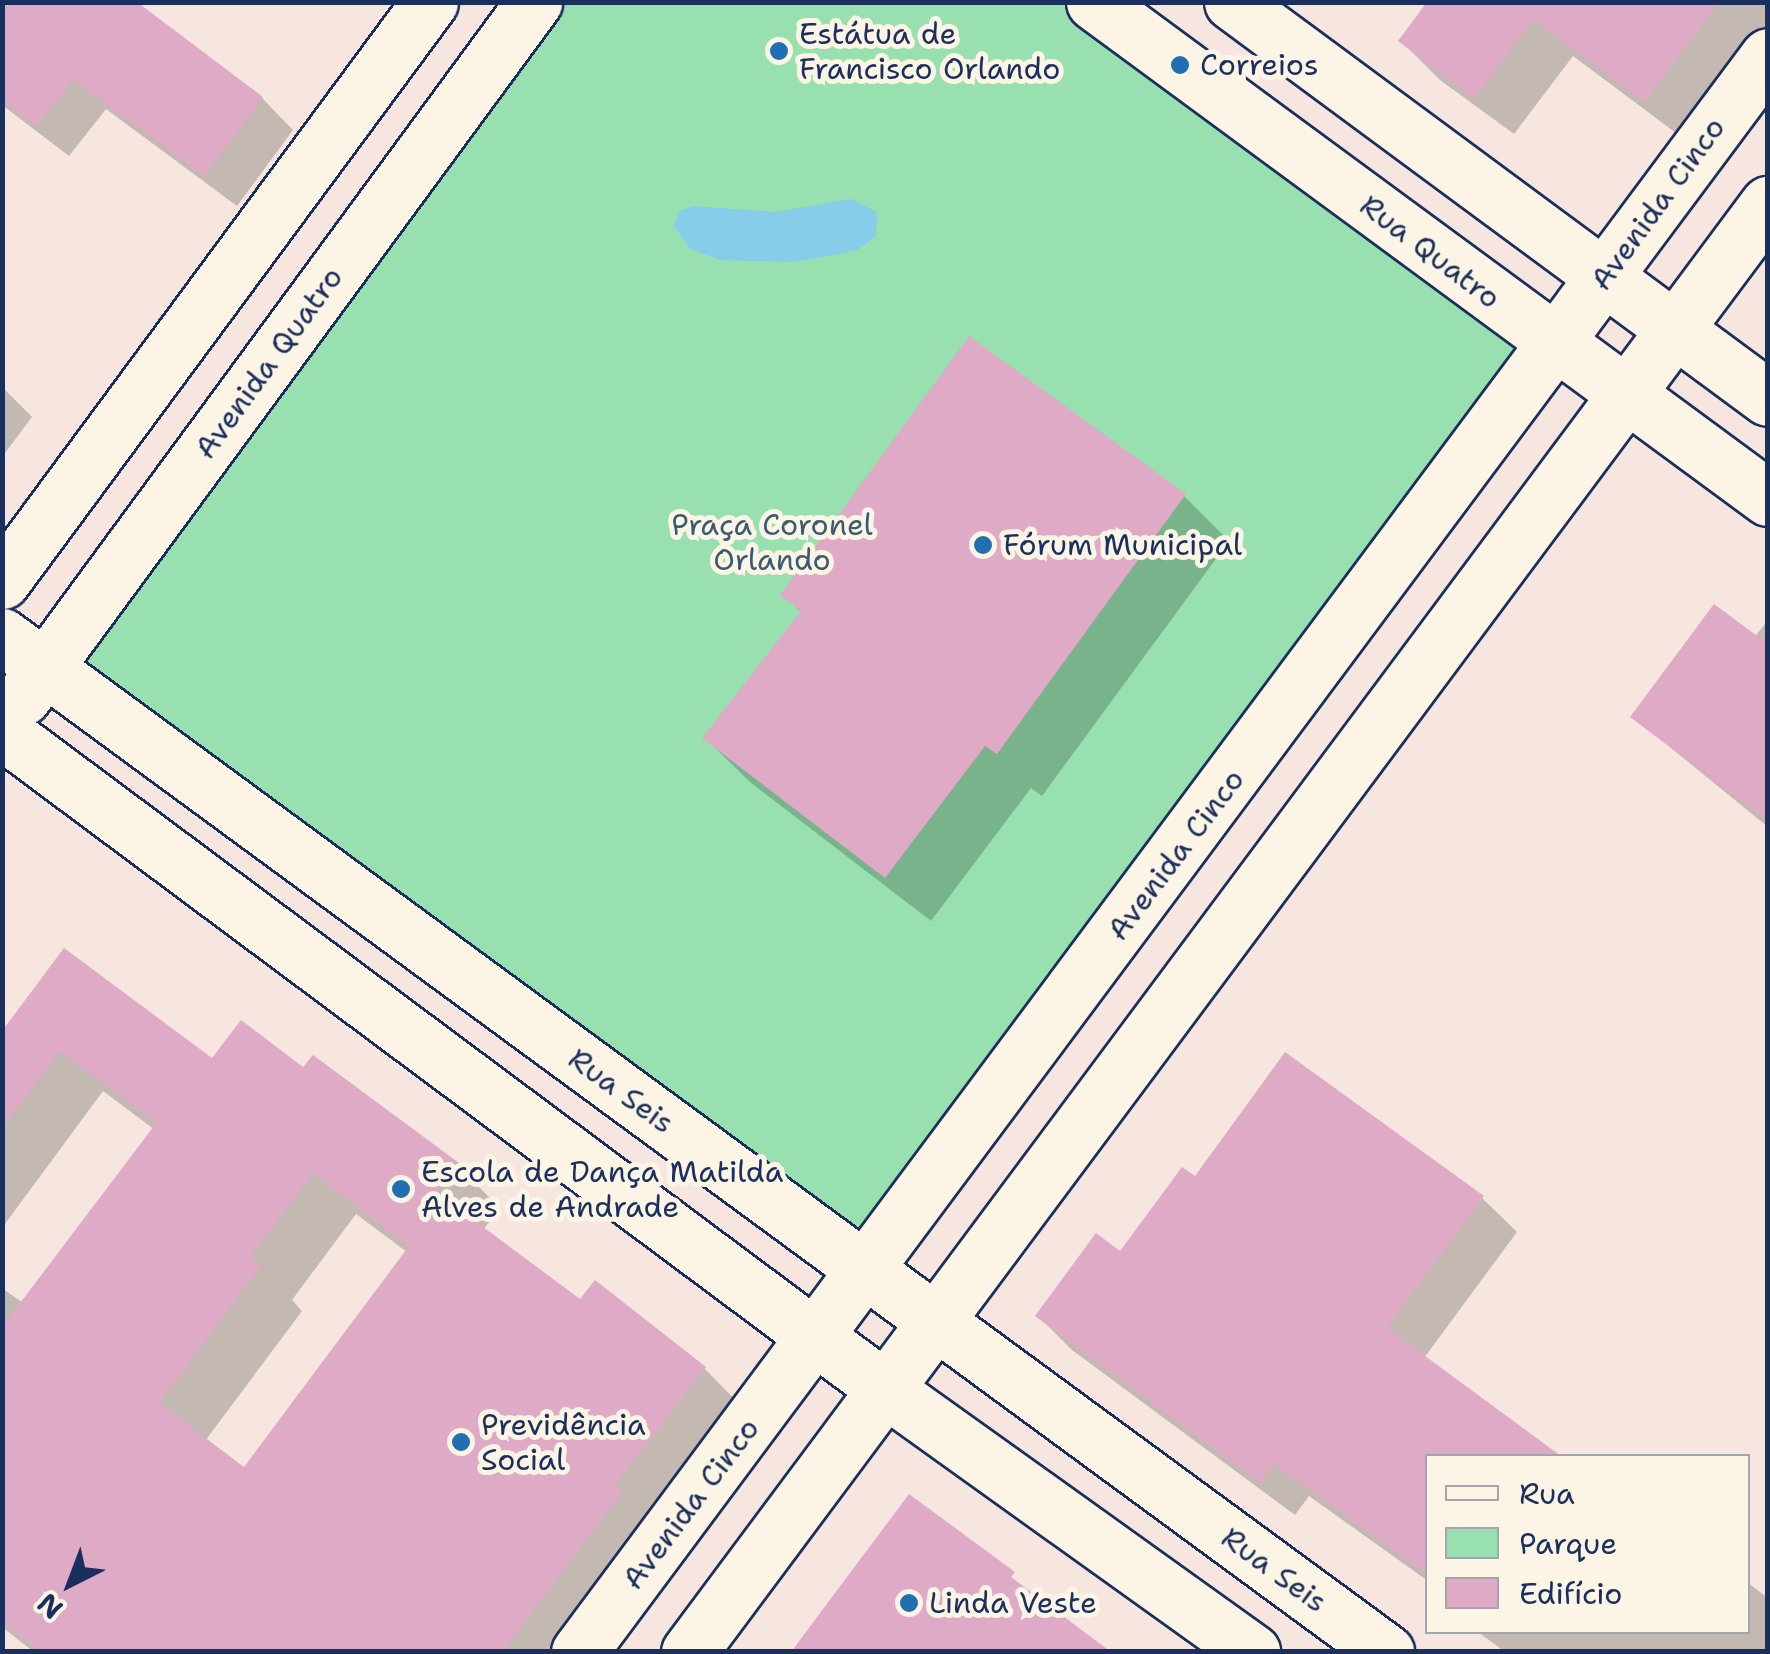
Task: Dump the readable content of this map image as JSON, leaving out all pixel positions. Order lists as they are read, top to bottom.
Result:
{
  "streets": {
    "street": [
      "Avenida Cinco",
      "Rua Quatro",
      "Avenida Quatro",
      "Rua Seis"
    ]
  },
  "crossings": [
    ["Avenida Cinco", "Rua Quatro"],
    ["Avenida Cinco", "Rua Seis"],
    ["Avenida Quatro", "Rua Seis"]
  ],
  "parks": ["Praça Coronel Orlando"],
  "places": [
    "Estátua de Francisco Orlando",
    "Correios",
    "Fórum Municipal",
    "Escola de Dança Matilda Alves de Andrade",
    "Previdência Social",
    "Linda Veste"
  ],
  "legend": ["Rua", "Parque", "Edifício"],
  "north": "bottom left"
}
